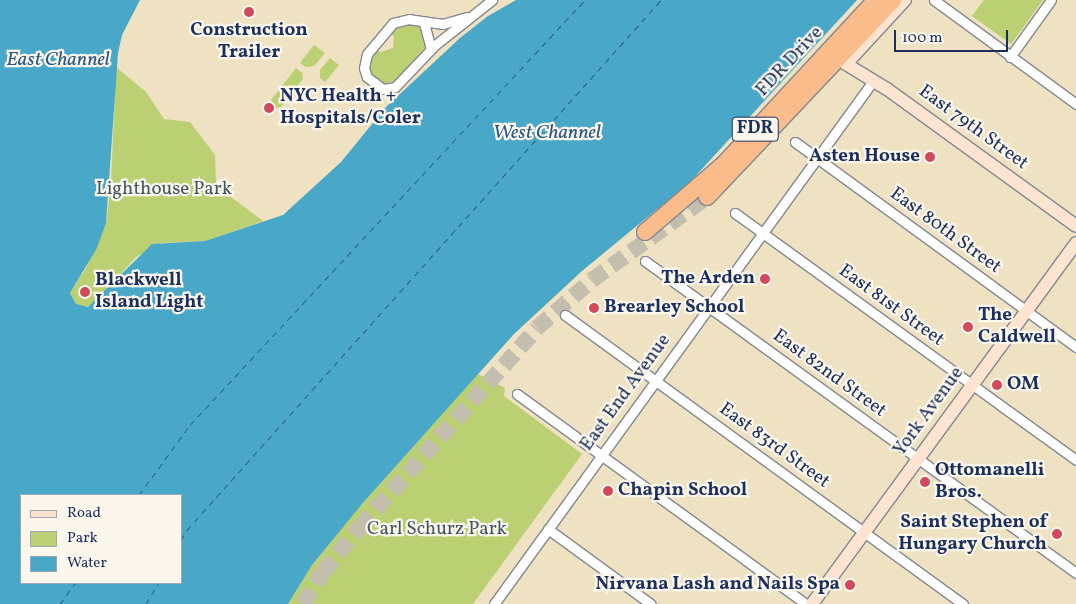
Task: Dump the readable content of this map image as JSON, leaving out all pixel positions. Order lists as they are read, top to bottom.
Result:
{
  "streets": {
    "highway": ["FDR Drive", "FDR"],
    "main road": ["East 79th Street", "York Avenue"],
    "street": [
      "East 80th Street",
      "East 81st Street",
      "East 82nd Street",
      "East End Avenue",
      "East 83rd Street"
    ]
  },
  "crossings": [
    ["East 79th Street", "East End Avenue"],
    ["East 80th Street", "East End Avenue"],
    ["East 80th Street", "York Avenue"],
    ["East 81st Street", "East End Avenue"],
    ["East 81st Street", "York Avenue"],
    ["East 82nd Street", "East End Avenue"],
    ["East 82nd Street", "York Avenue"],
    ["East End Avenue", "East 83rd Street"],
    ["York Avenue", "East 83rd Street"]
  ],
  "water": ["East Channel", "West Channel"],
  "parks": ["Lighthouse Park", "Carl Schurz Park"],
  "places": [
    "Construction Trailer",
    "NYC Health + Hospitals/Coler",
    "Asten House",
    "The Arden",
    "Blackwell Island Light",
    "Brearley School",
    "The Caldwell",
    "OM",
    "Ottomanelli Bros.",
    "Chapin School",
    "Saint Stephen of Hungary Church",
    "Nirvana Lash and Nails Spa"
  ],
  "legend": ["Road", "Park", "Water"],
  "scale_bar": "100 m"
}
